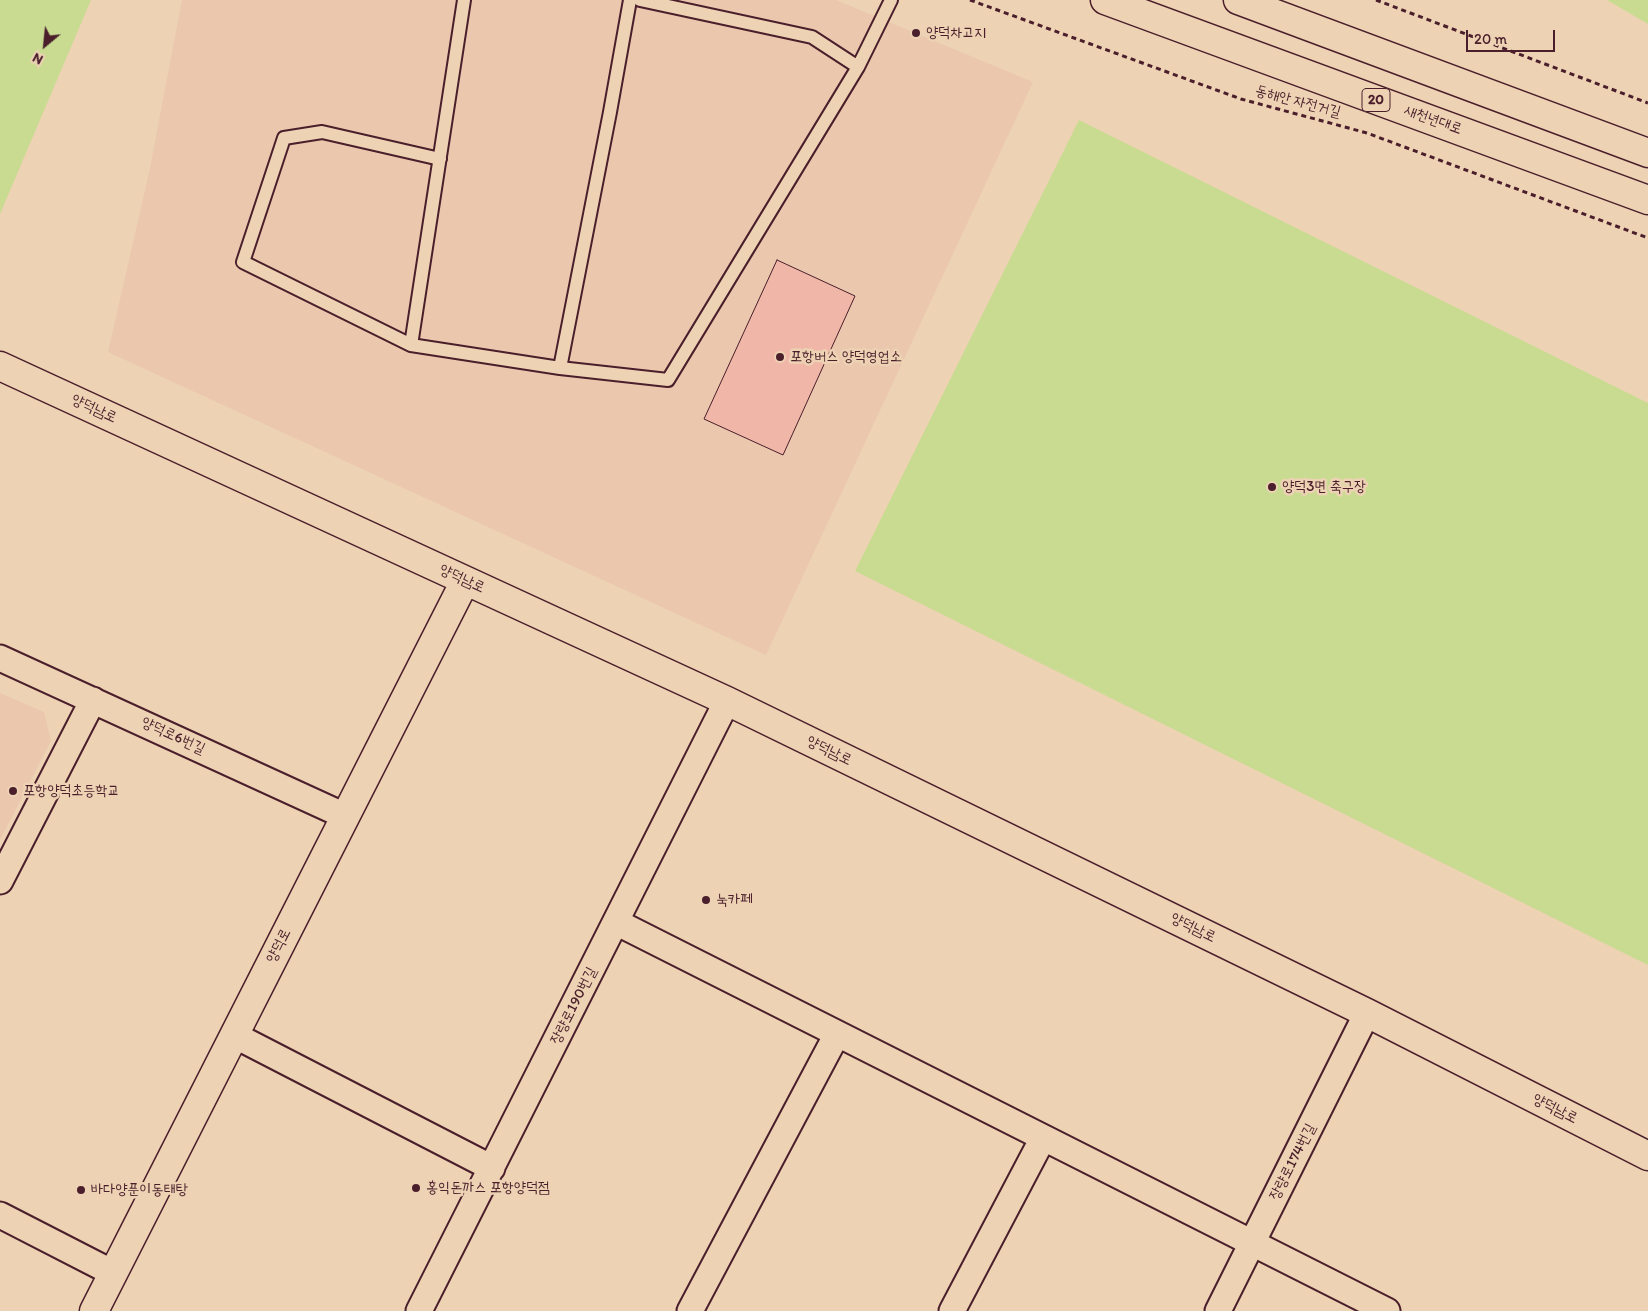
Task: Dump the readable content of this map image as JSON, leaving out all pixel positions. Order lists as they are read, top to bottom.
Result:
{
  "streets": {
    "street": [
      "20",
      "새천년대로",
      "양덕남로",
      "양덕로6번길",
      "양덕로",
      "장량로190번길",
      "장량로174번길"
    ],
    "path": ["동해안 자전거길"]
  },
  "crossings": [
    ["양덕남로", "양덕로"],
    ["양덕남로", "장량로190번길"],
    ["양덕남로", "장량로174번길"],
    ["양덕로6번길", "양덕로"]
  ],
  "places": [
    "양덕차고지",
    "포항버스 양덕영업소",
    "양덕3면 축구장",
    "포항양덕초등학교",
    "눅카페",
    "홍익돈까스 포항양덕점",
    "바다양푼이동태탕"
  ],
  "scale_bar": "20 m",
  "north": "bottom left"
}
